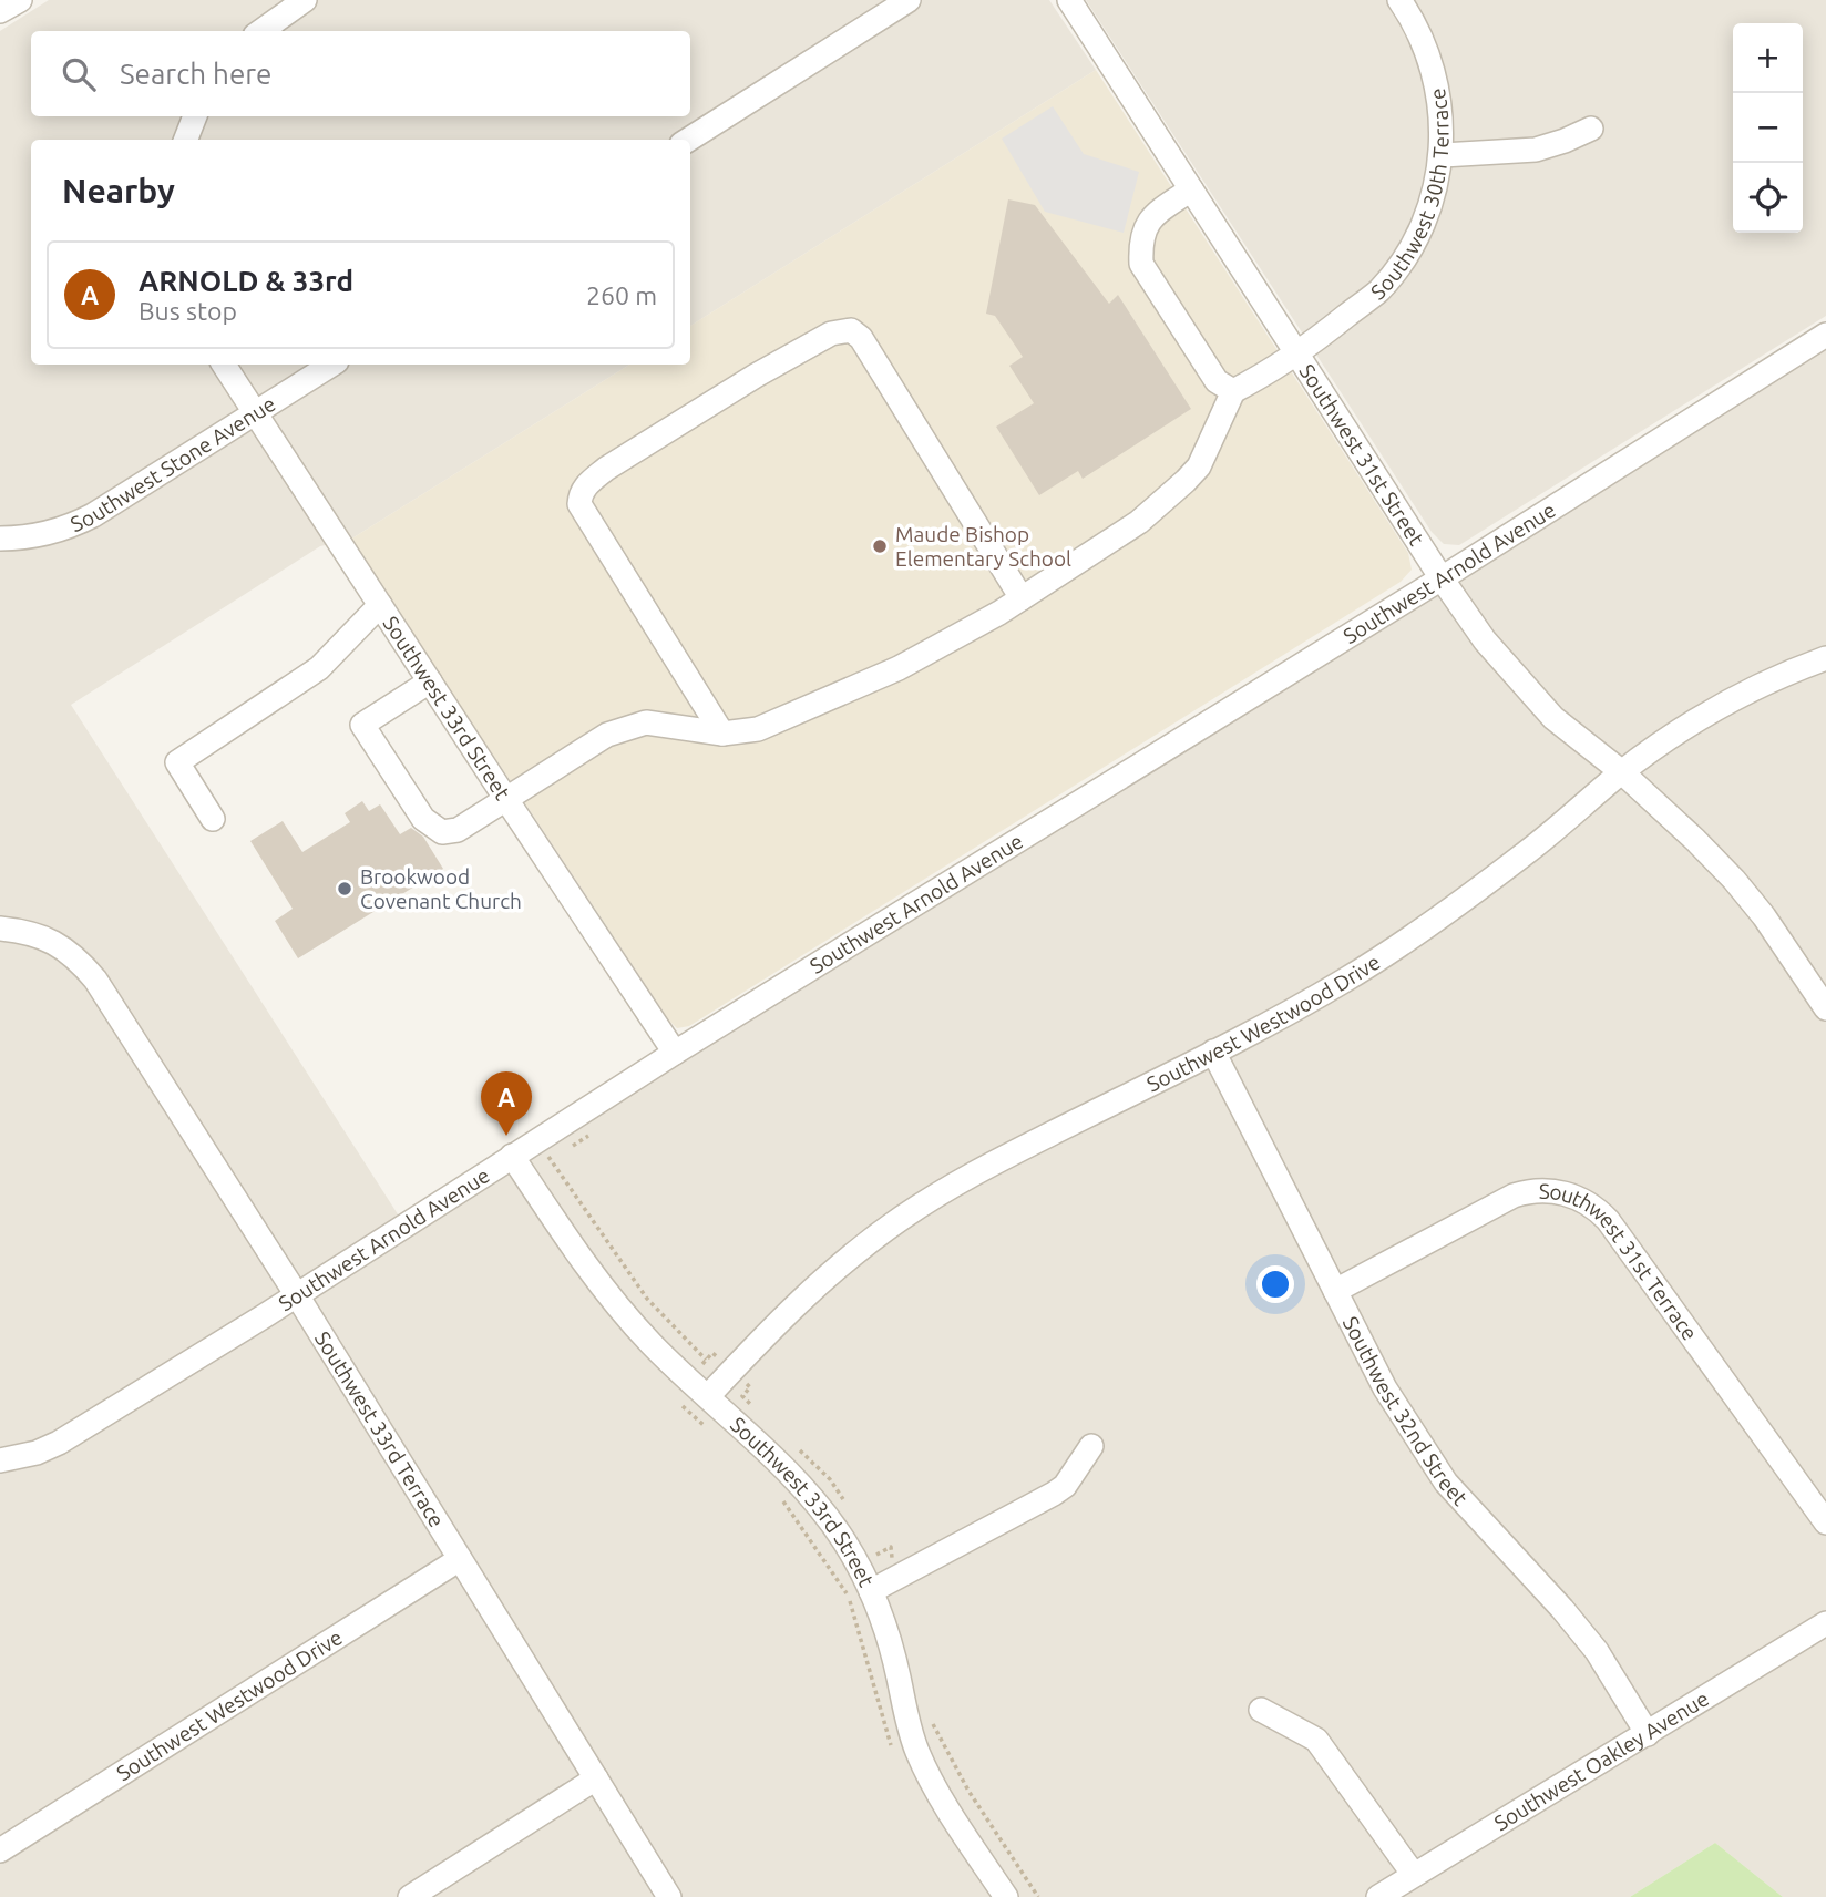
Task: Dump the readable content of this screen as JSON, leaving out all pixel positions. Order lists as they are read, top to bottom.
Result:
{
  "streets": {
    "street": [
      "Southwest 30th Terrace",
      "Southwest 31st Street",
      "Southwest Stone Avenue",
      "Southwest Arnold Avenue",
      "Southwest 33rd Street",
      "Southwest Westwood Drive",
      "Southwest 31st Terrace",
      "Southwest 32nd Street",
      "Southwest 33rd Terrace",
      "Southwest Oakley Avenue"
    ]
  },
  "crossings": [
    ["Southwest 30th Terrace", "Southwest 31st Street"],
    ["Southwest 31st Street", "Southwest Arnold Avenue"],
    ["Southwest 31st Street", "Southwest Westwood Drive"],
    ["Southwest Stone Avenue", "Southwest 33rd Street"],
    ["Southwest Arnold Avenue", "Southwest 33rd Street"],
    ["Southwest Arnold Avenue", "Southwest 33rd Terrace"],
    ["Southwest 33rd Street", "Southwest Westwood Drive"],
    ["Southwest Westwood Drive", "Southwest 32nd Street"],
    ["Southwest Westwood Drive", "Southwest 33rd Terrace"],
    ["Southwest 31st Terrace", "Southwest 32nd Street"],
    ["Southwest 32nd Street", "Southwest Oakley Avenue"]
  ],
  "places": ["Maude Bishop Elementary School", "Brookwood Covenant Church"],
  "page": {
    "map_buttons": ["+", "−"],
    "search": "Search here",
    "heading": "Nearby",
    "list": [
      {
        "mark": "A",
        "name": "ARNOLD & 33rd",
        "note": "Bus stop",
        "value": "260 m"
      }
    ],
    "pins": "A"
  }
}
